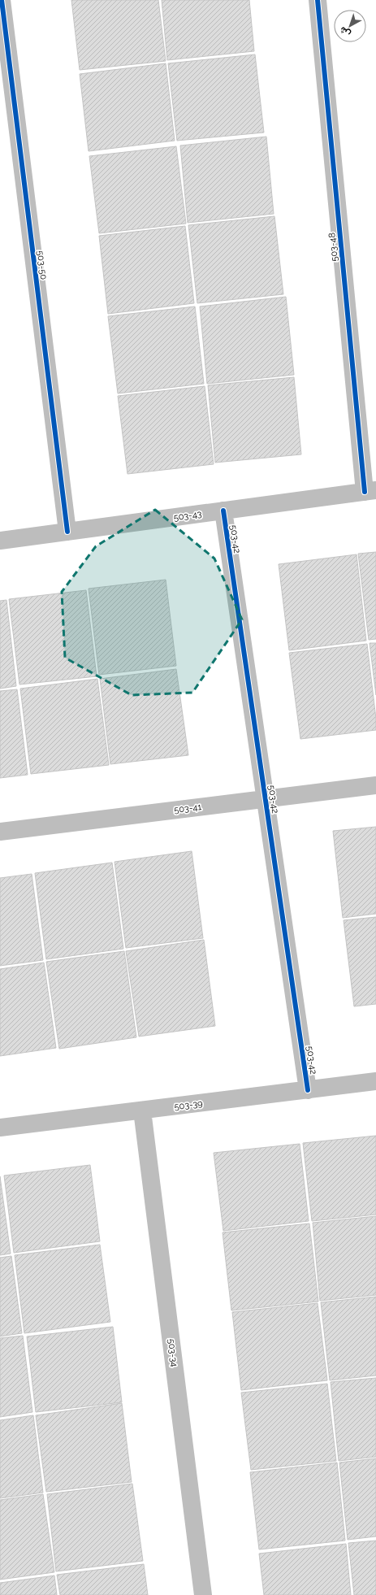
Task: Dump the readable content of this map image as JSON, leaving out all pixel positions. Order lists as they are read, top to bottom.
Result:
{
  "streets": {
    "street": [
      "503-48",
      "503-50",
      "503-43",
      "503-42",
      "503-41",
      "503-39",
      "503-34"
    ]
  },
  "crossings": [
    ["503-48", "503-43"],
    ["503-50", "503-43"],
    ["503-43", "503-42"],
    ["503-42", "503-41"],
    ["503-42", "503-39"],
    ["503-39", "503-34"]
  ],
  "north": "bottom left"
}
